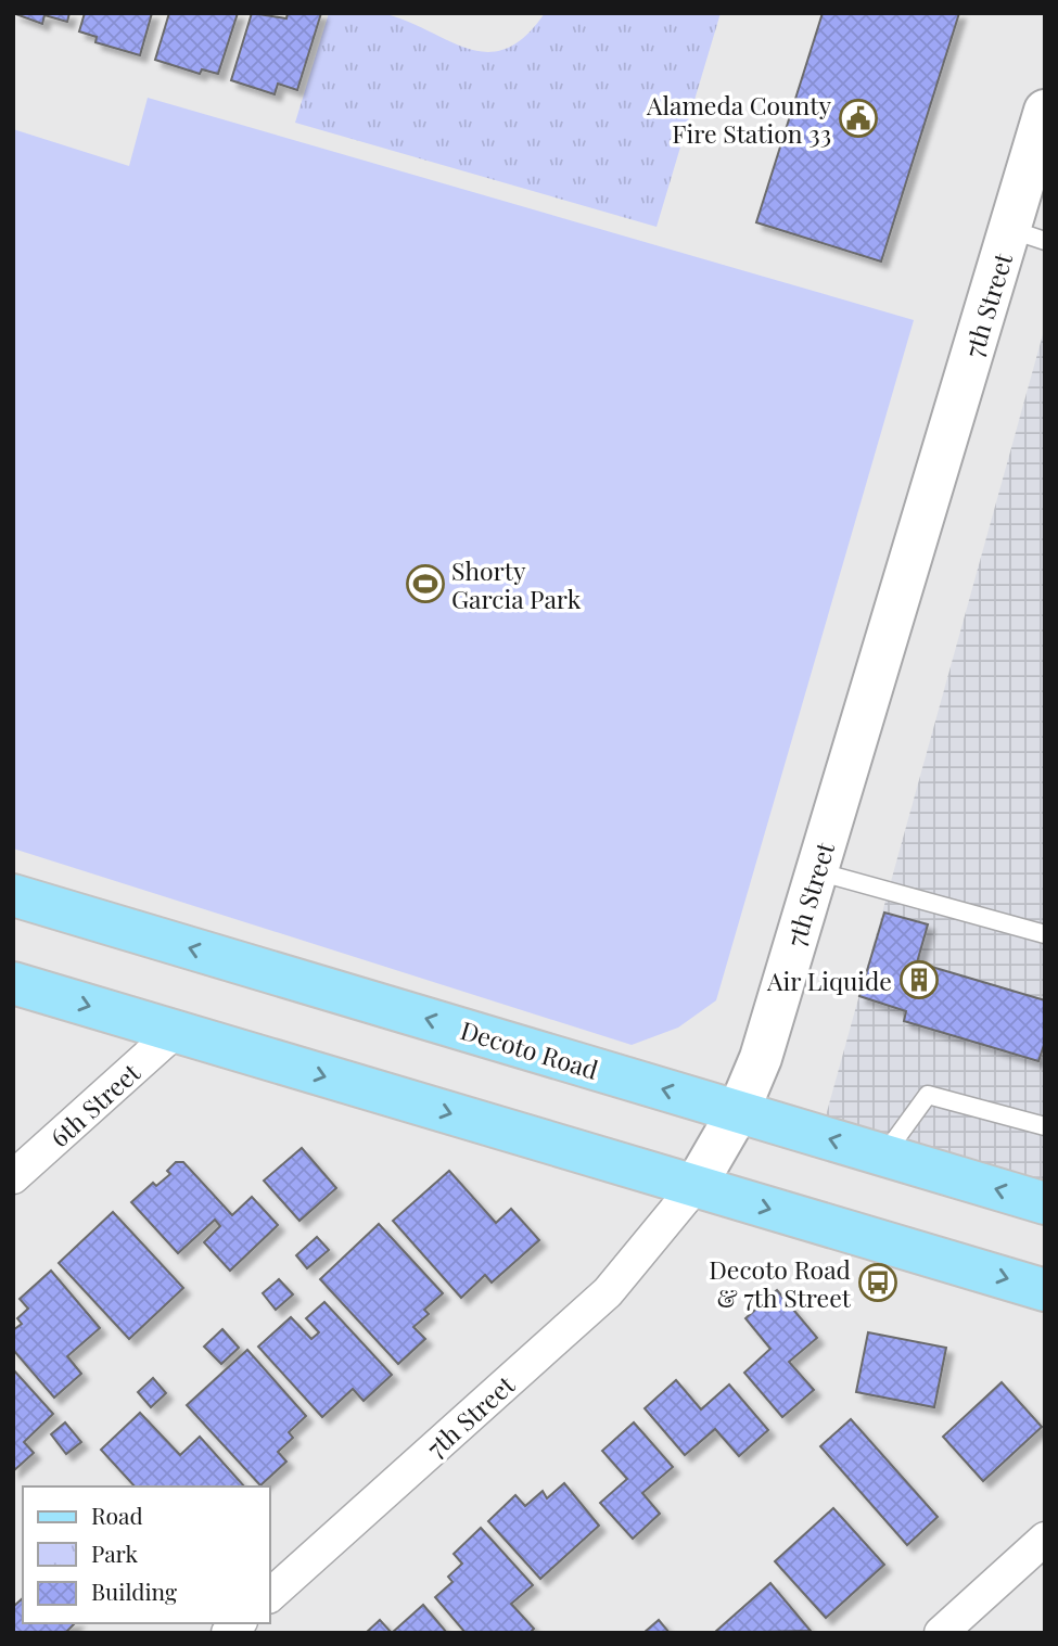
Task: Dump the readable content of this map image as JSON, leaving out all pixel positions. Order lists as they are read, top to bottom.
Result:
{
  "streets": {
    "main road": ["Decoto Road"],
    "street": ["7th Street", "6th Street"]
  },
  "crossings": [
    ["7th Street", "Decoto Road"]
  ],
  "places": {
    "public building": ["Alameda County Fire Station 33"],
    "sports": ["Shorty Garcia Park"],
    "building": ["Air Liquide"],
    "bus stop": ["Decoto Road & 7th Street"]
  },
  "legend": ["Road", "Park", "Building"]
}
